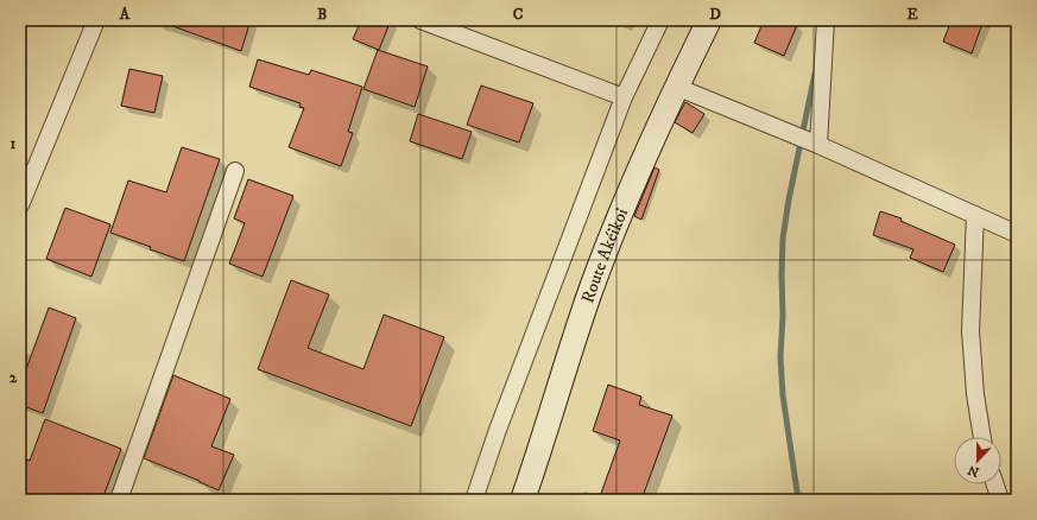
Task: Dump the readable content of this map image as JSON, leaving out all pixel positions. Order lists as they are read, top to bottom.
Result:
{
  "streets": {
    "street": ["Route Akéikoi"]
  },
  "north": "bottom",
  "grid": {
    "columns": [
      "A",
      "B",
      "C",
      "D",
      "E"
    ],
    "rows": ["1", "2"]
  }
}
